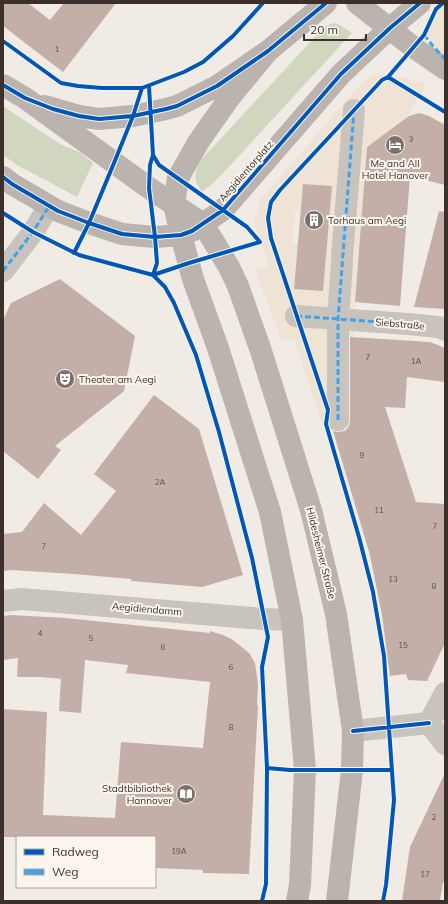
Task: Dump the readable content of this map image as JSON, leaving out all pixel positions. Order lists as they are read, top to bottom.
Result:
{
  "streets": {
    "main road": ["Aegidientorplatz", "Hildesheimer Straße"],
    "street": ["Siebstraße", "Aegidiendamm"]
  },
  "crossings": [
    ["Aegidientorplatz", "Hildesheimer Straße"]
  ],
  "places": {
    "hotel": ["Me and All Hotel Hanover"],
    "building": ["Torhaus am Aegi"],
    "theatre": ["Theater am Aegi"],
    "library": ["Stadtbibliothek Hannover"]
  },
  "house_numbers": [
    "1",
    "3",
    "7",
    "1A",
    "9",
    "2A",
    "11",
    "7",
    "7",
    "13",
    "8",
    "4",
    "5",
    "15",
    "6",
    "6",
    "8",
    "2",
    "19A",
    "17"
  ],
  "legend": ["Radweg", "Weg"],
  "scale_bar": "20 m"
}
